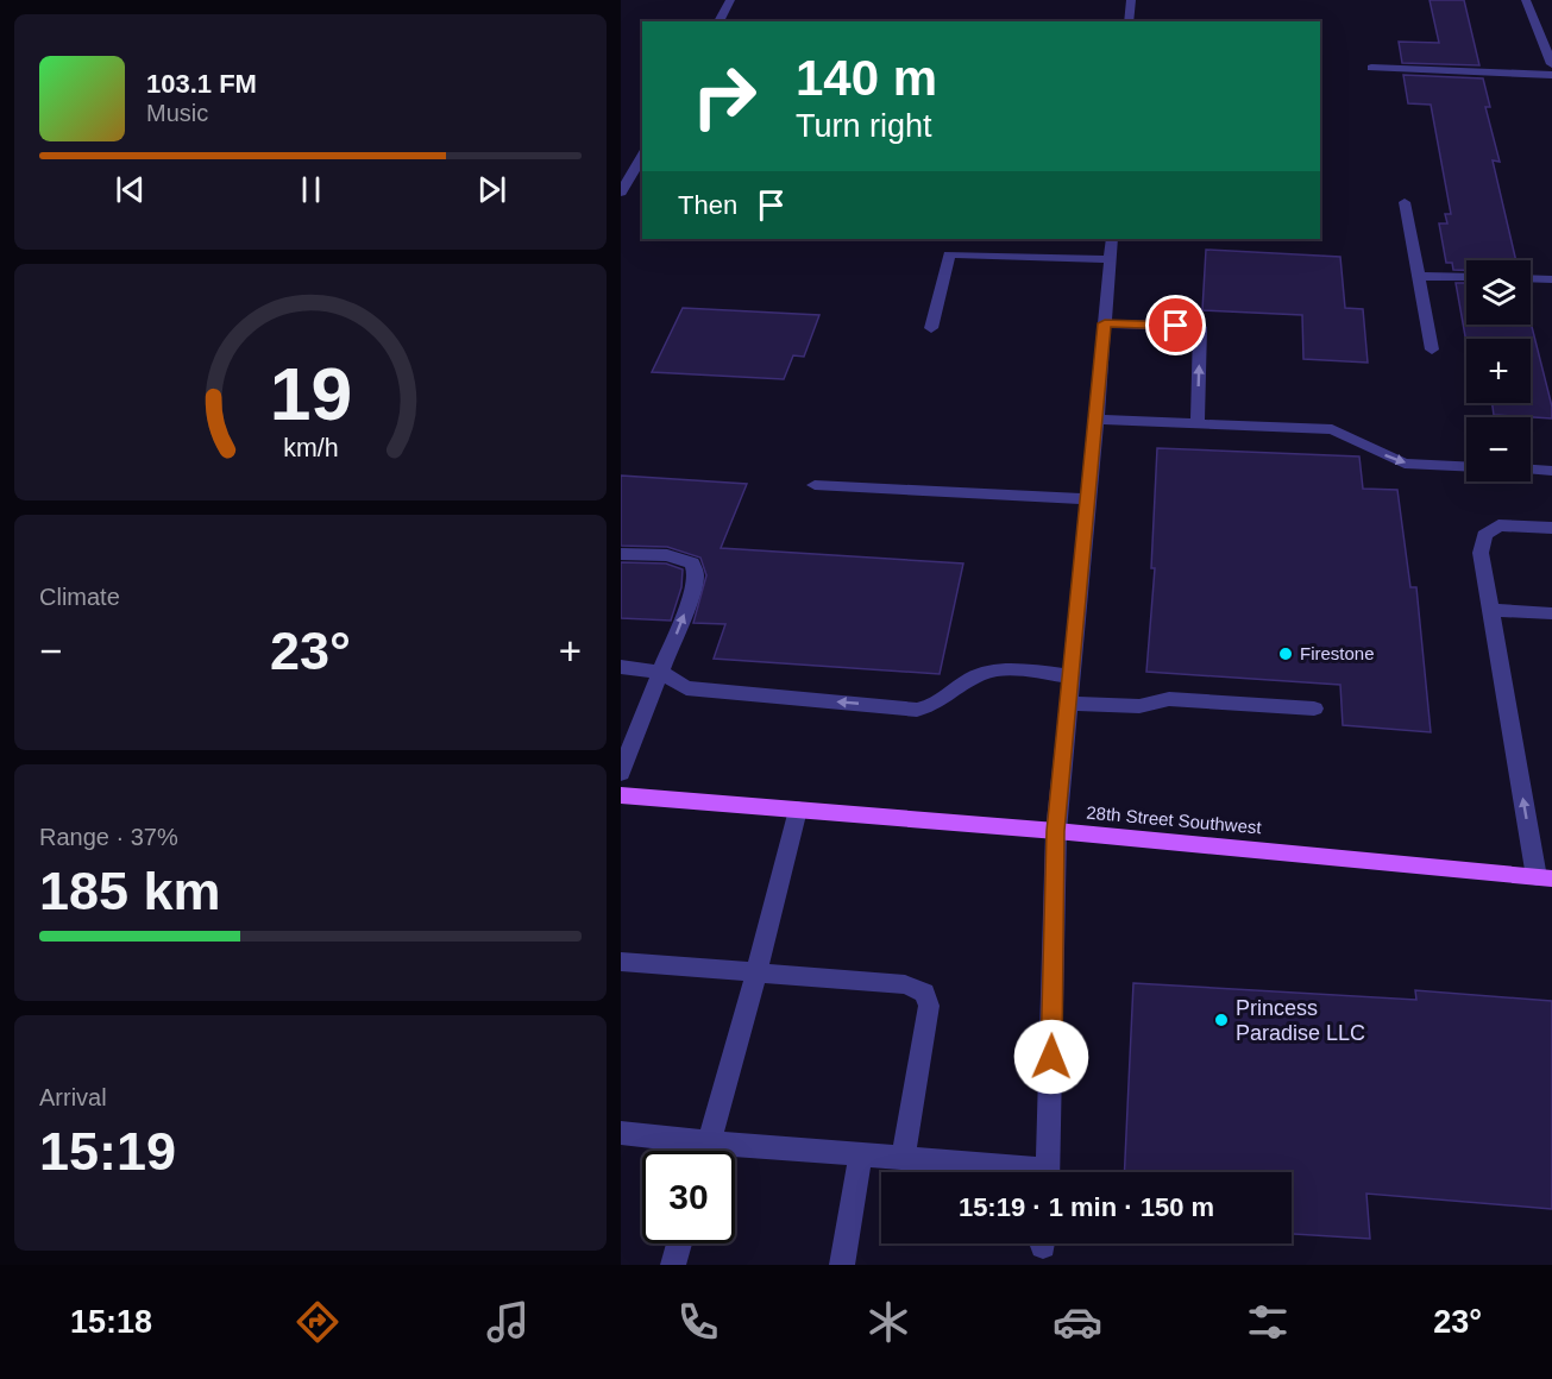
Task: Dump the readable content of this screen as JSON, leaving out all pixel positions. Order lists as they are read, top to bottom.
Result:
{
  "streets": {
    "main road": ["28th Street Southwest"]
  },
  "places": ["Firestone", "Princess Paradise LLC"],
  "page": {
    "turn": ["140 m", "Turn right"],
    "song": ["103.1 FM", "Music"],
    "then": "Then",
    "map_buttons": ["+", "−"],
    "tile": [
      "Climate",
      ["Range · 37%", "185 km"],
      ["Arrival", "15:19"]
    ],
    "heat": ["−", "23°", "+"],
    "limit": "30",
    "trip": "15:19 · 1 min · 150 m",
    "tabs": ["15:18", "23°"],
    "gauge": ["19", "km/h"]
  }
}
